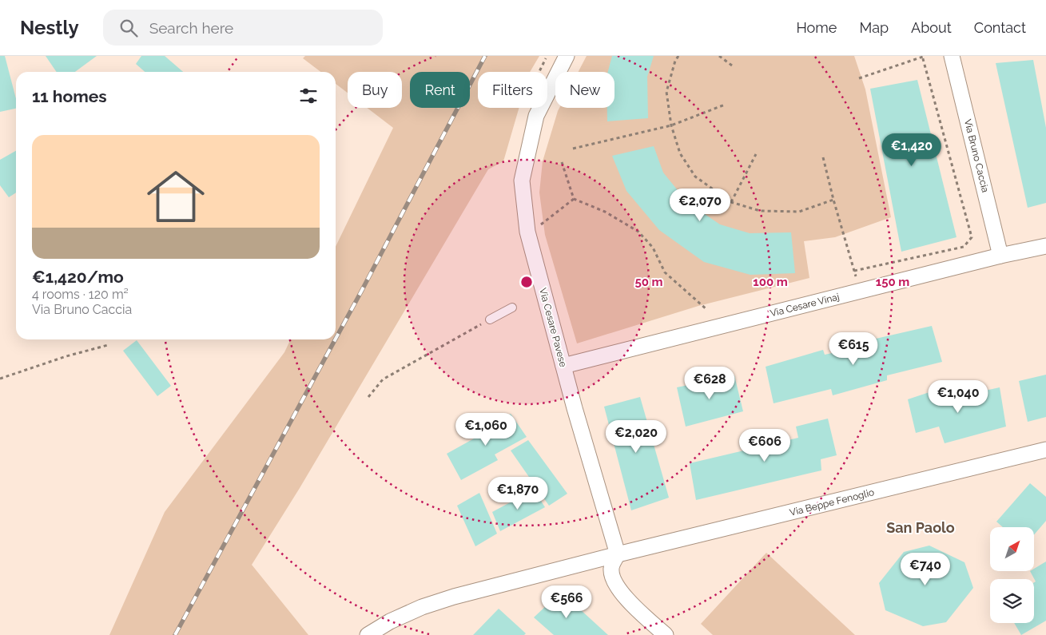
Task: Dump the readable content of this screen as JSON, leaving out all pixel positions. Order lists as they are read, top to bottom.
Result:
{
  "streets": {
    "street": [
      "Via Bruno Caccia",
      "Via Cesare Vinaj",
      "Via Cesare Pavese",
      "Via Beppe Fenoglio"
    ]
  },
  "crossings": [
    ["Via Bruno Caccia", "Via Cesare Vinaj"],
    ["Via Cesare Vinaj", "Via Cesare Pavese"],
    ["Via Cesare Pavese", "Via Beppe Fenoglio"]
  ],
  "districts": ["San Paolo"],
  "north": "top right",
  "page": {
    "header": "Nestly",
    "search": "Search here",
    "nav": [
      "Home",
      "Map",
      "About",
      "Contact"
    ],
    "chip": [
      "Buy",
      "Rent",
      "Filters",
      "New"
    ],
    "heading": "11 homes",
    "list": [
      {
        "name": "€1,420/mo",
        "note": "4 rooms · 120 m² · Via Bruno Caccia"
      }
    ],
    "price": [
      "€1,420",
      "€2,070",
      "€615",
      "€628",
      "€1,040",
      "€1,060",
      "€2,020",
      "€606",
      "€1,870",
      "€740",
      "€566"
    ]
  },
  "rings": ["50 m", "100 m", "150 m"]
}
